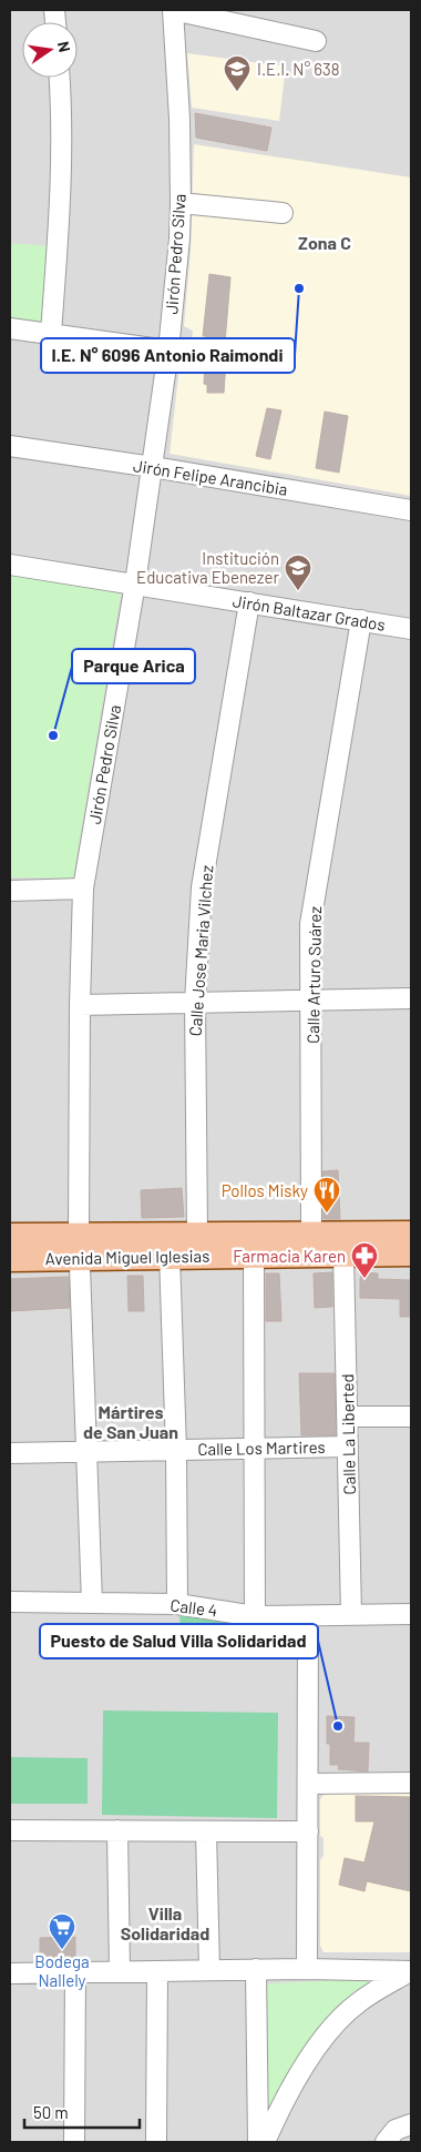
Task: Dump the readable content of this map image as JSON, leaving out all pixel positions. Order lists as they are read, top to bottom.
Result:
{
  "streets": {
    "main road": ["Avenida Miguel Iglesias"],
    "street": [
      "Jirón Pedro Silva",
      "Jirón Felipe Arancibia",
      "Jirón Baltazar Grados",
      "Calle Jose Maria Vilchez",
      "Calle Arturo Suárez",
      "Calle La Liberted",
      "Calle Los Martires",
      "Calle 4"
    ]
  },
  "crossings": [
    ["Jirón Pedro Silva", "Jirón Felipe Arancibia"],
    ["Jirón Pedro Silva", "Jirón Baltazar Grados"],
    ["Jirón Pedro Silva", "Avenida Miguel Iglesias"],
    ["Jirón Pedro Silva", "Calle Los Martires"],
    ["Jirón Pedro Silva", "Calle 4"],
    ["Jirón Baltazar Grados", "Calle Jose Maria Vilchez"],
    ["Jirón Baltazar Grados", "Calle Arturo Suárez"],
    ["Calle Jose Maria Vilchez", "Avenida Miguel Iglesias"],
    ["Calle Arturo Suárez", "Avenida Miguel Iglesias"],
    ["Avenida Miguel Iglesias", "Calle La Liberted"],
    ["Calle La Liberted", "Calle Los Martires"],
    ["Calle La Liberted", "Calle 4"]
  ],
  "districts": ["Zona C", "Mártires de San Juan", "Villa Solidaridad"],
  "places": {
    "school or university": ["I.E.I. N° 638", "Institución Educativa Ebenezer"],
    "other": ["I.E. N° 6096 Antonio Raimondi", "Parque Arica", "Puesto de Salud Villa Solidaridad"],
    "restaurant": ["Pollos Misky"],
    "pharmacy": ["Farmacia Karen"],
    "supermarket": ["Bodega Nallely"]
  },
  "scale_bar": "50 m",
  "north": "right"
}
